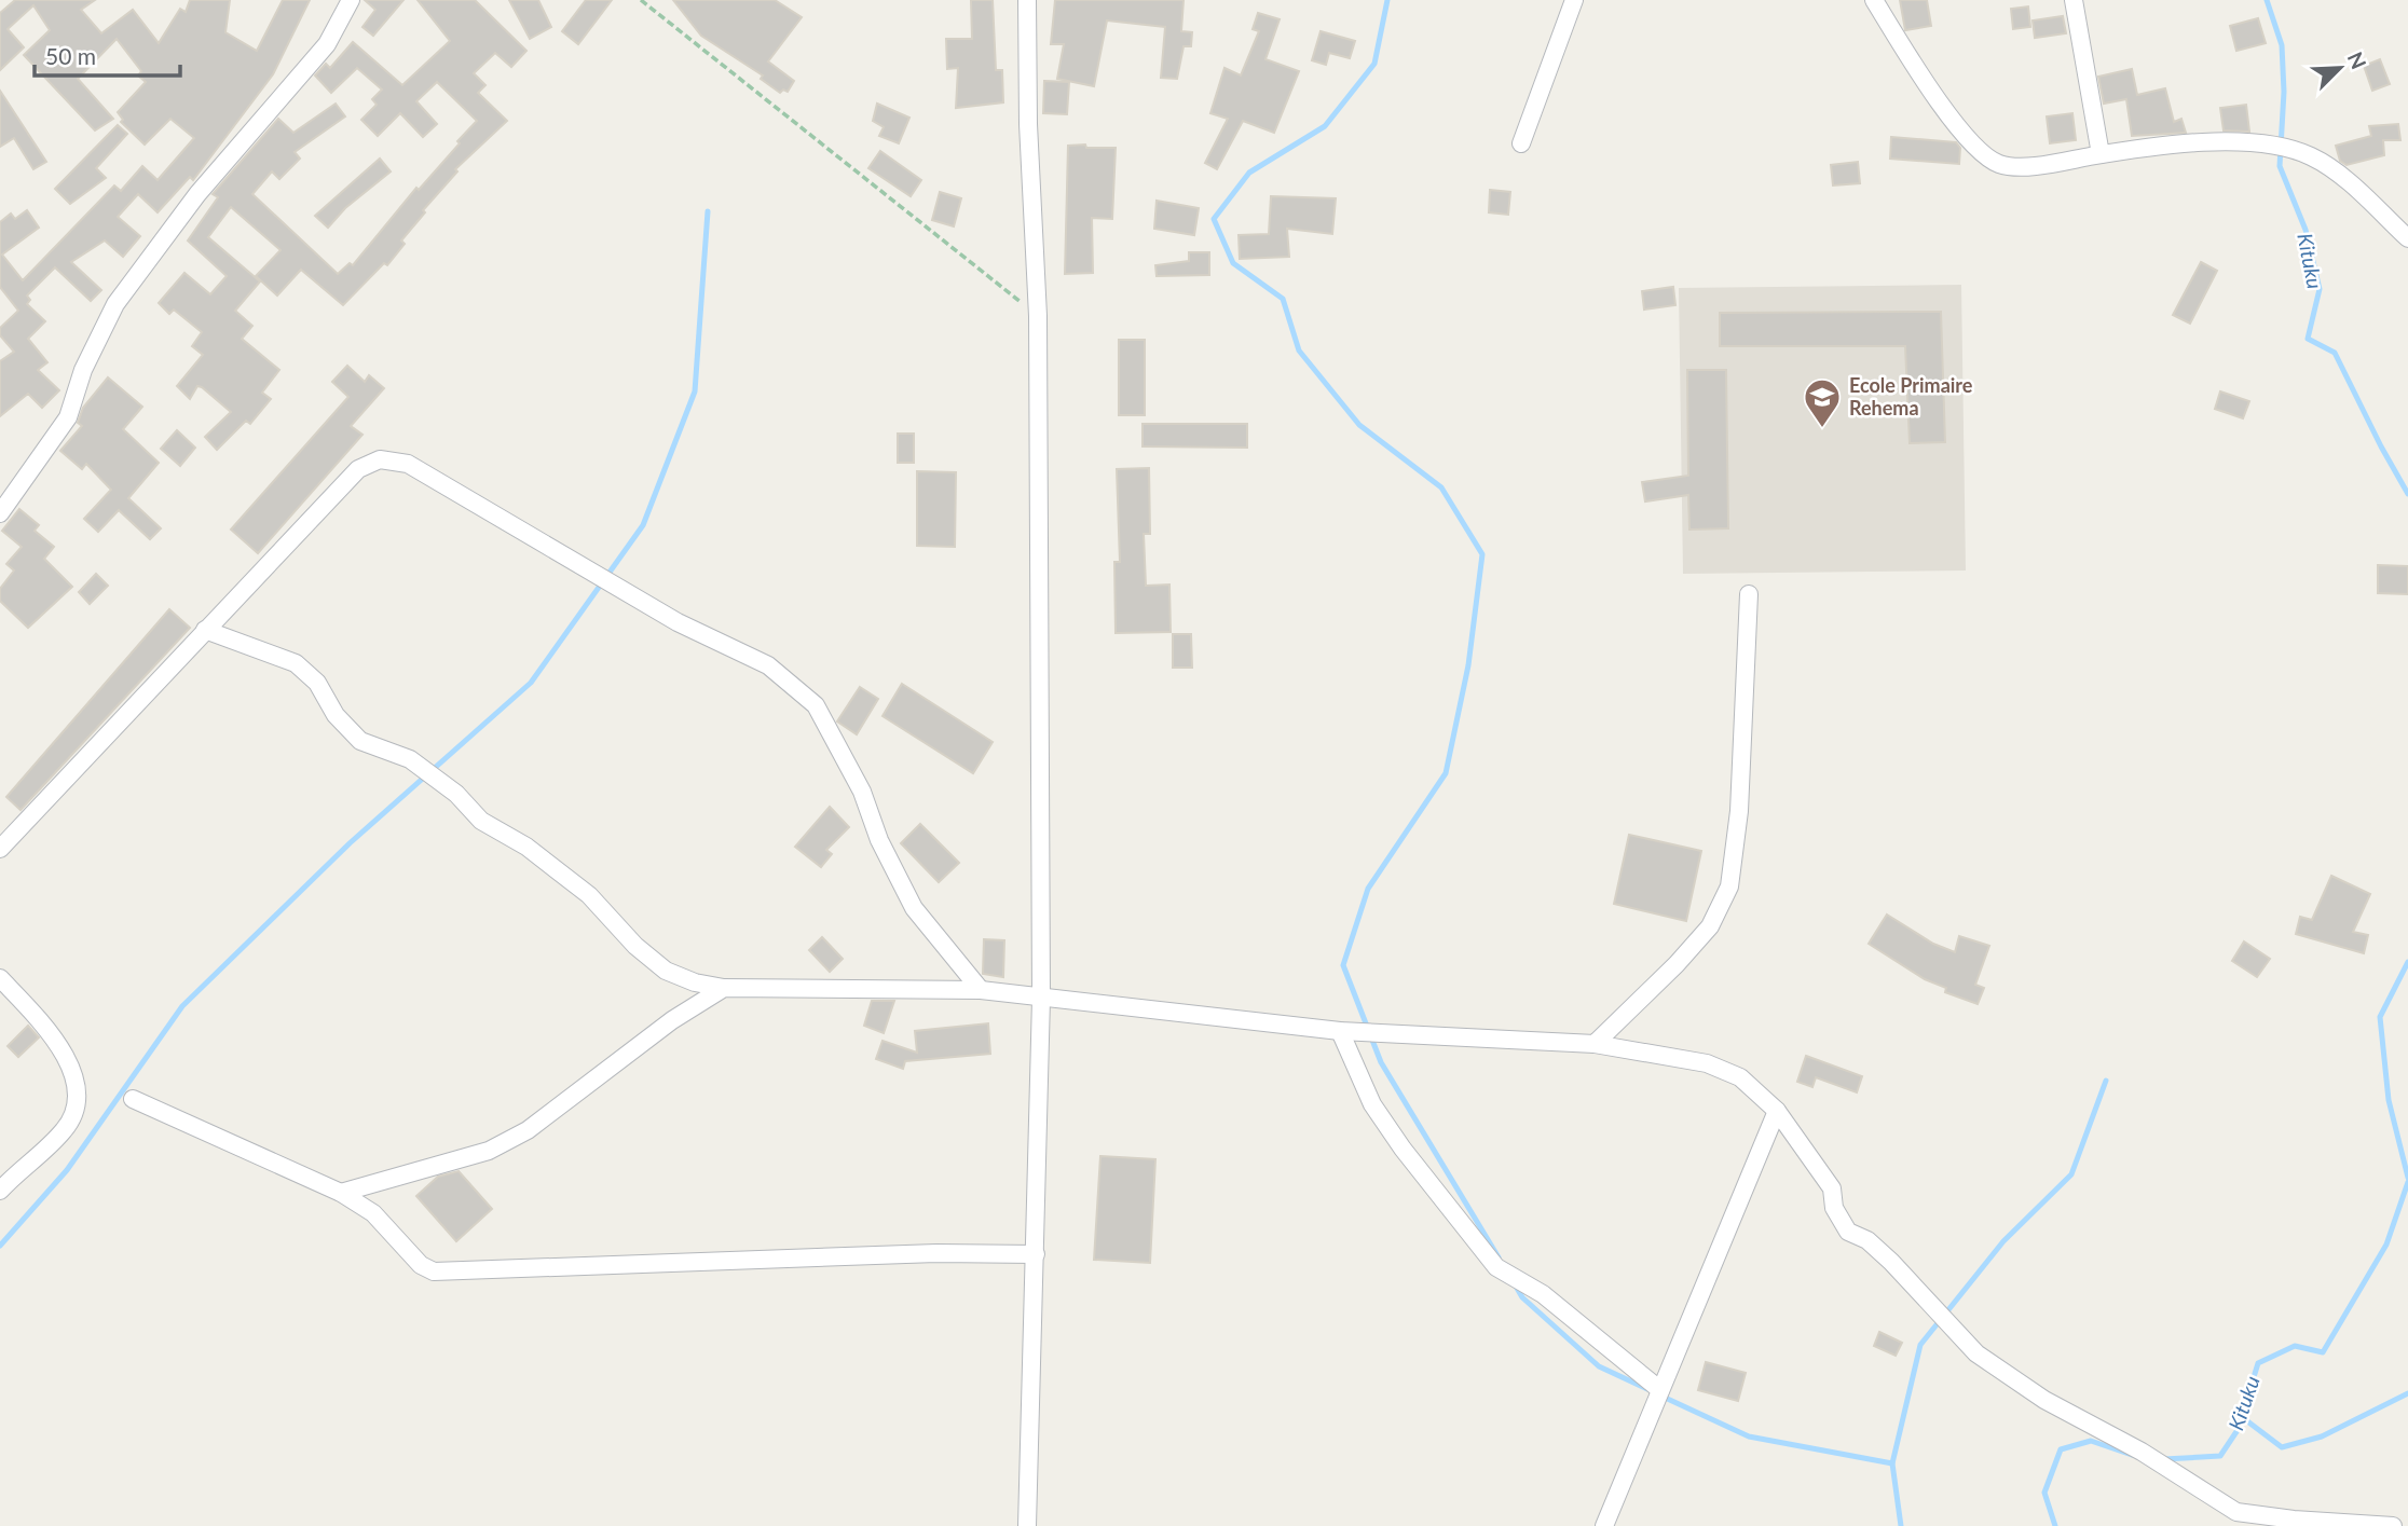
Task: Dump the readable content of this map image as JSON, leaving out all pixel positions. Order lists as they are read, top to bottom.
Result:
{
  "water": ["Kituku"],
  "places": {
    "school or university": ["Ecole Primaire Rehema"]
  },
  "scale_bar": "50 m",
  "north": "top right"
}
